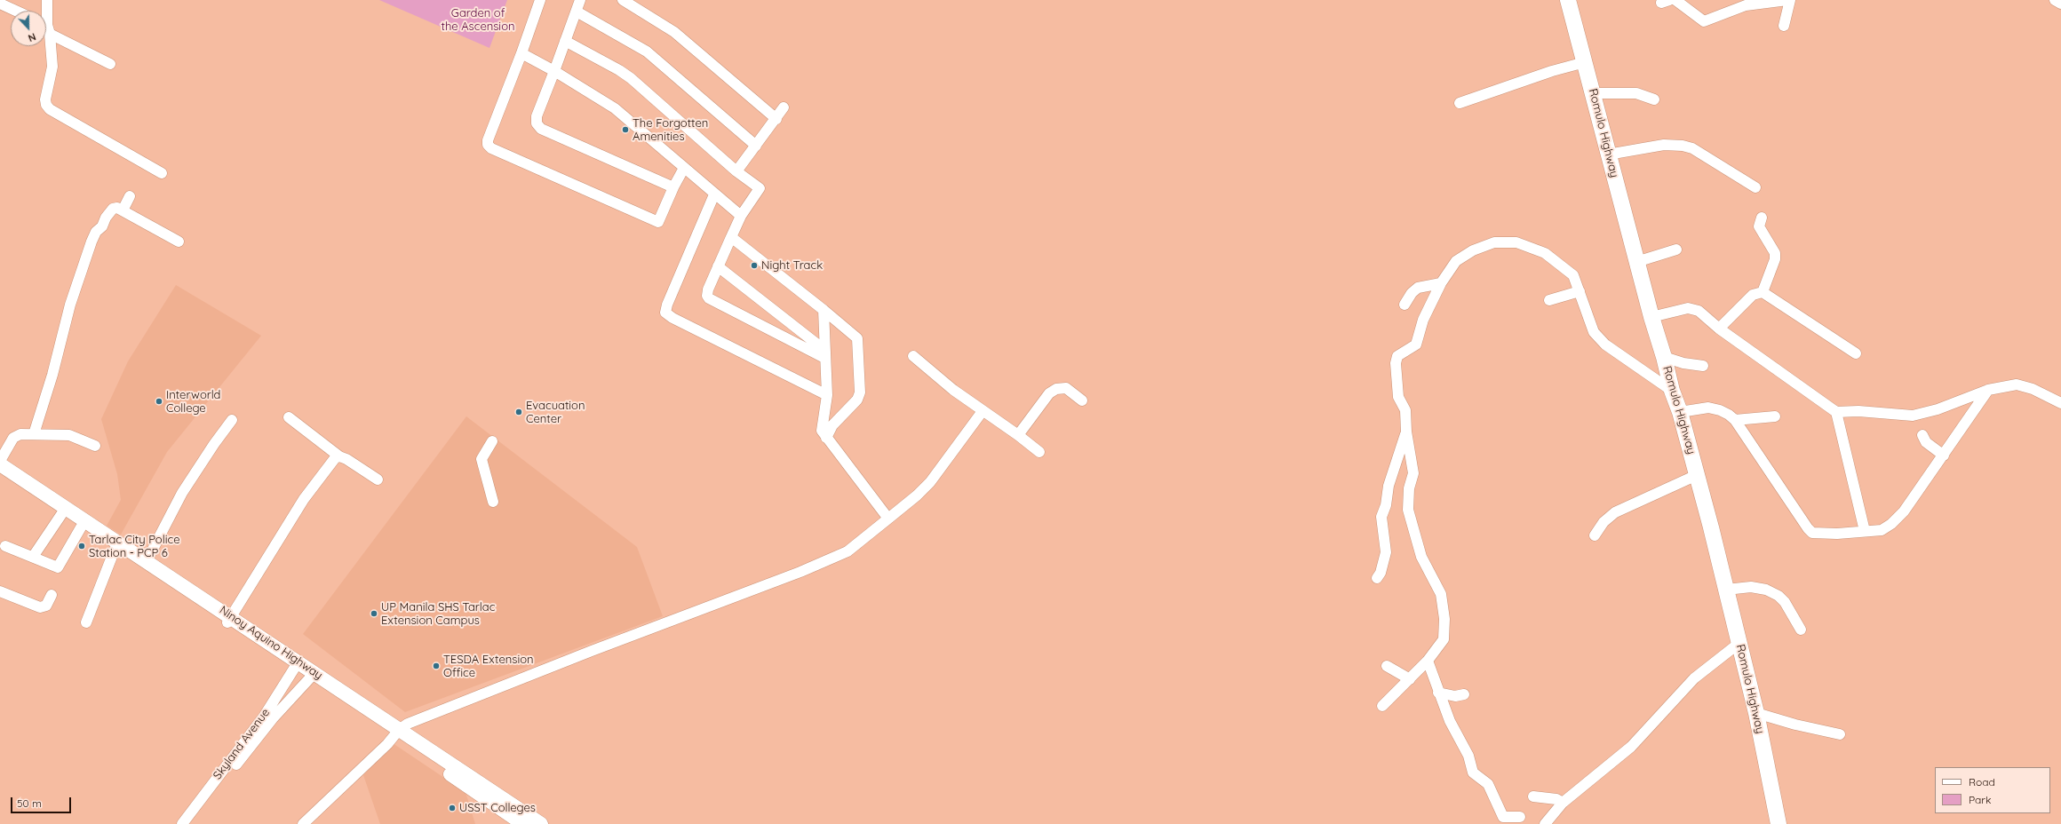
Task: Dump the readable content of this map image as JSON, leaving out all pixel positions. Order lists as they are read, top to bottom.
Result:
{
  "streets": {
    "highway": ["Romulo Highway"],
    "main road": ["Ninoy Aquino Highway"],
    "street": ["Skyland Avenue"]
  },
  "crossings": [
    ["Ninoy Aquino Highway", "Skyland Avenue"]
  ],
  "parks": ["Garden of the Ascension"],
  "places": [
    "The Forgotten Amenities",
    "Night Track",
    "Interworld College",
    "Evacuation Center",
    "Tarlac City Police Station - PCP 6",
    "UP Manila SHS Tarlac Extension Campus",
    "TESDA Extension Office",
    "USST Colleges"
  ],
  "legend": ["Road", "Park"],
  "scale_bar": "50 m",
  "north": "bottom"
}
